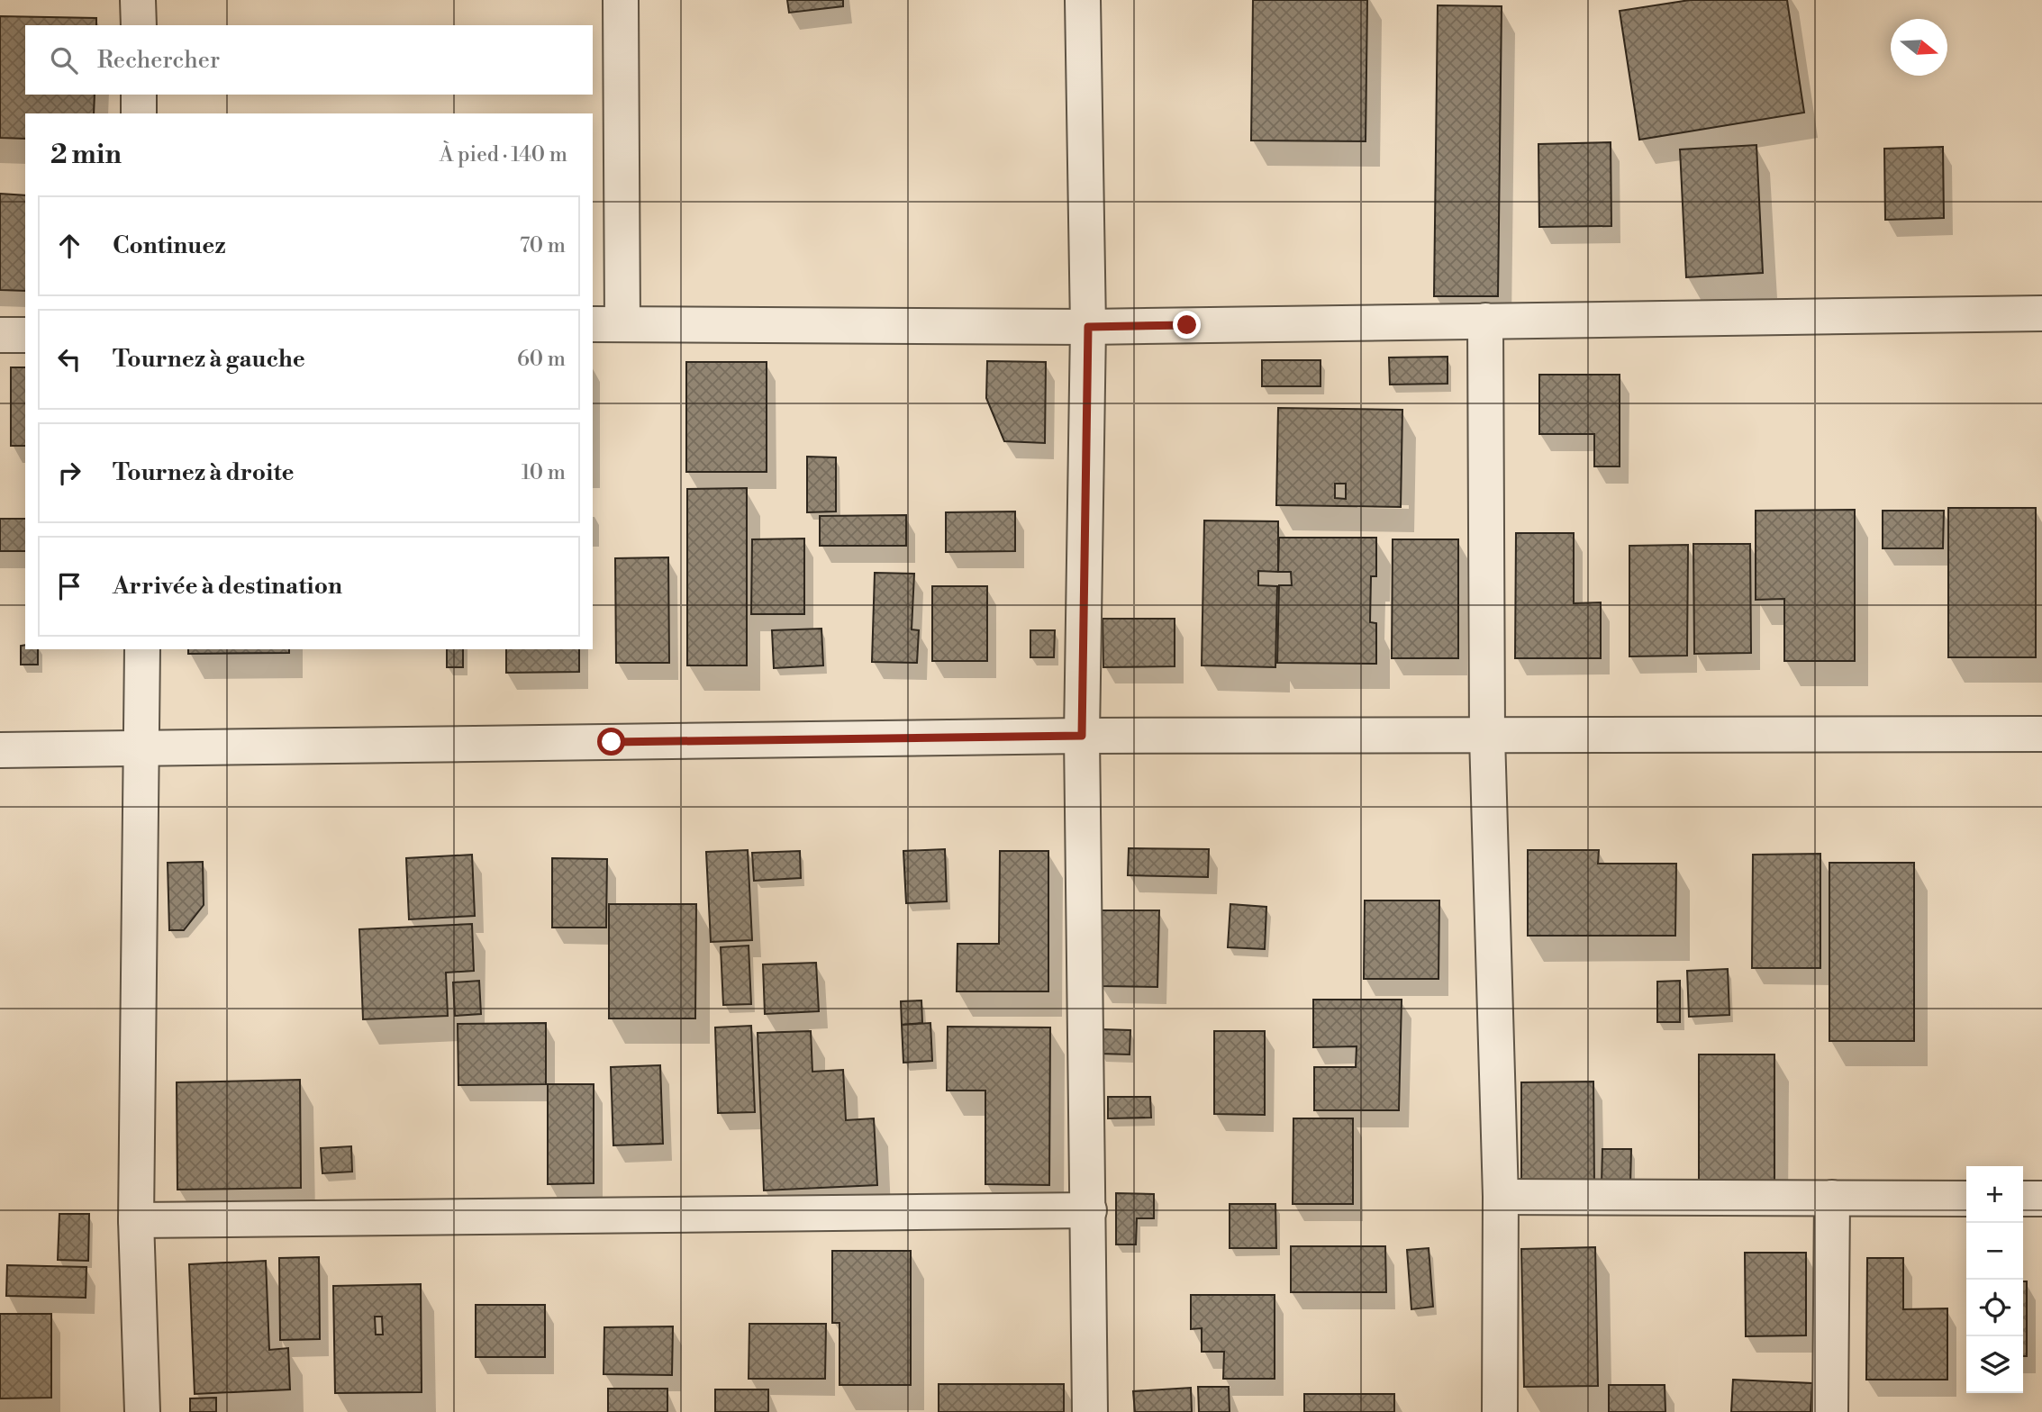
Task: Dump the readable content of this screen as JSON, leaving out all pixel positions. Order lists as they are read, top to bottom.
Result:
{
  "north": "right",
  "page": {
    "search": "Rechercher",
    "heading": ["2 min", "À pied · 140 m"],
    "list": [
      ["Continuez", "70 m"],
      ["Tournez à gauche", "60 m"],
      ["Tournez à droite", "10 m"],
      "Arrivée à destination"
    ],
    "map_buttons": ["+", "−"]
  }
}
